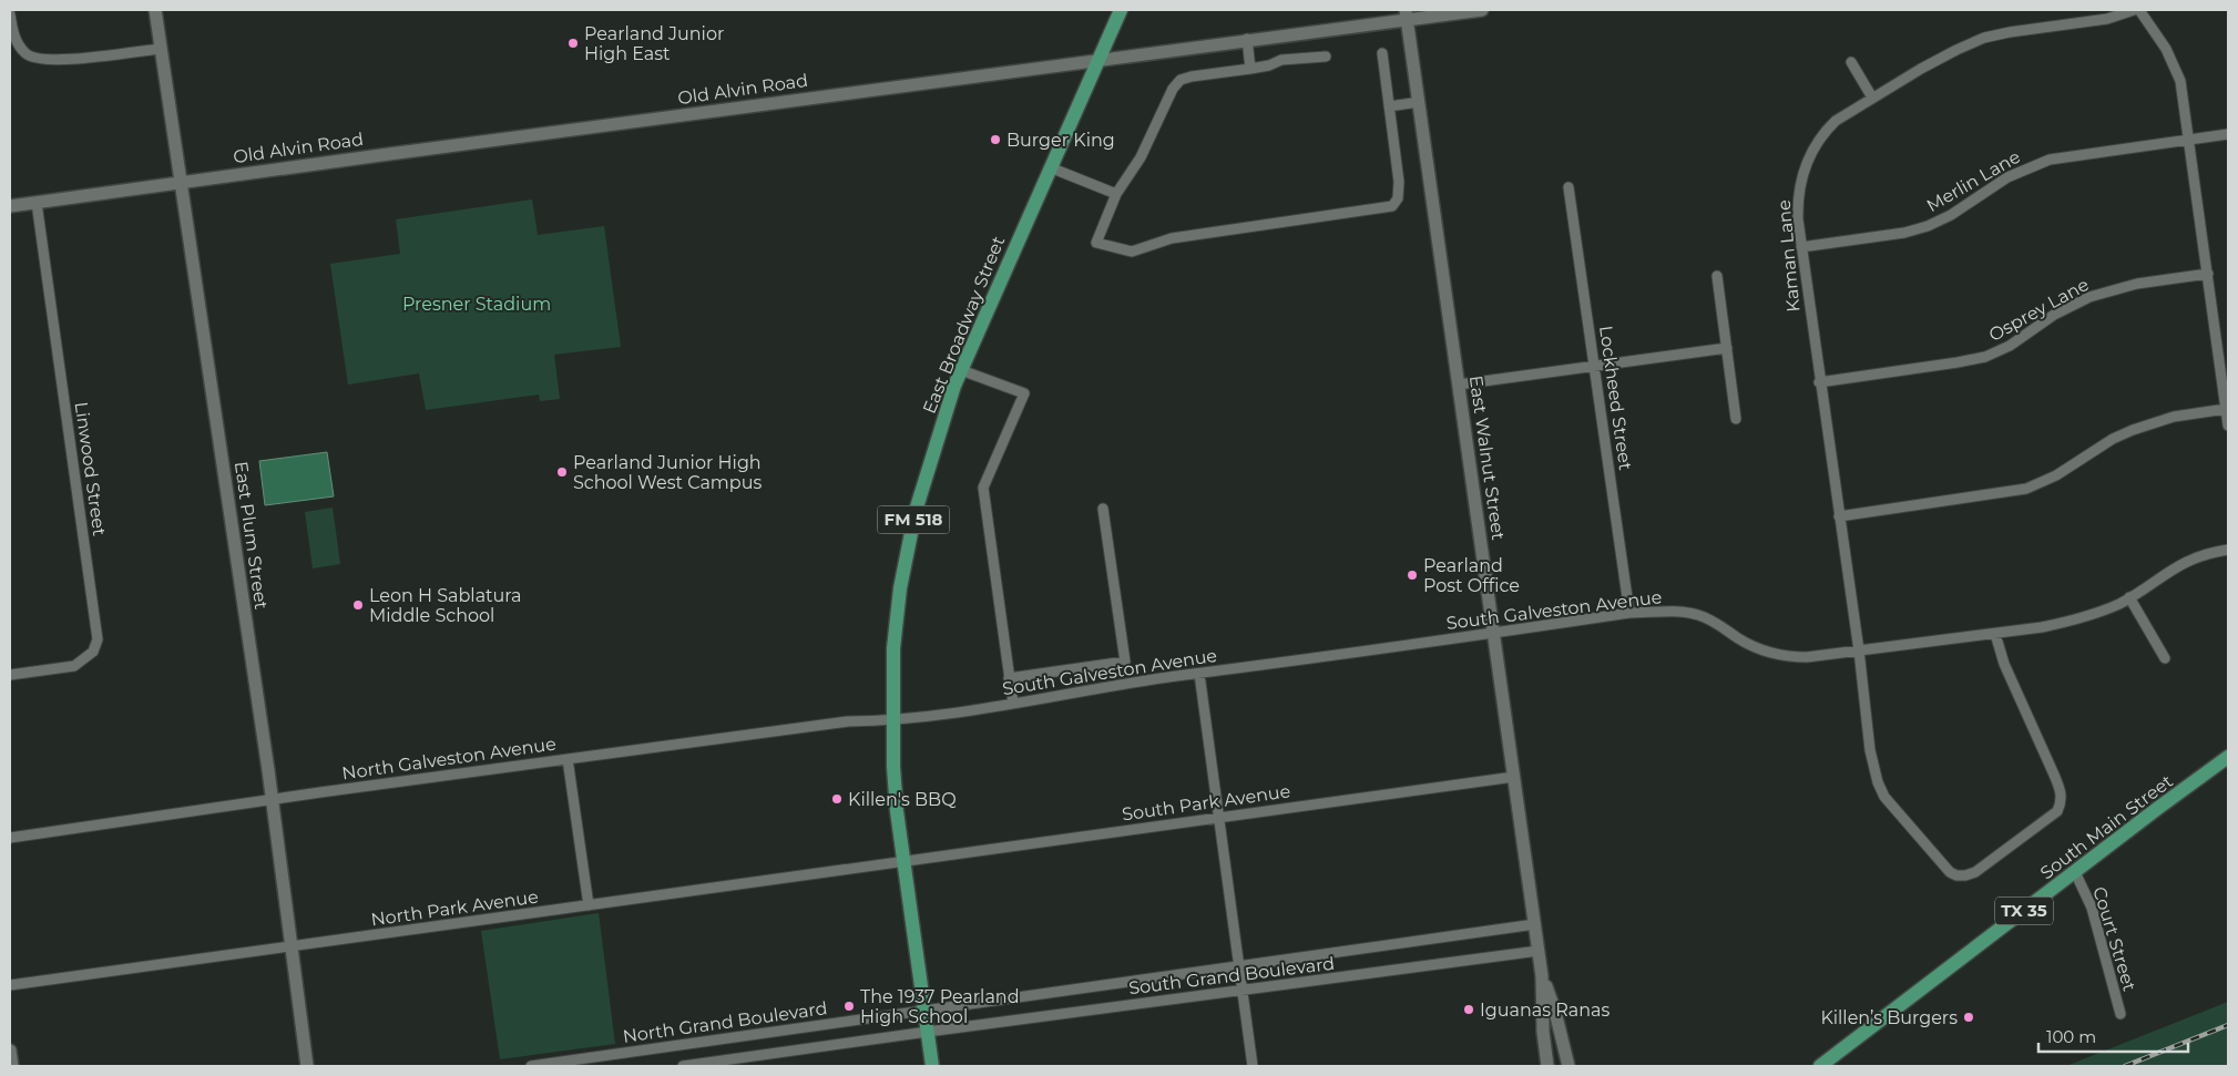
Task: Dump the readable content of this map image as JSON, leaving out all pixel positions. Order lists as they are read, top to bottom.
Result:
{
  "streets": {
    "main road": [
      "East Broadway Street",
      "FM 518",
      "South Main Street",
      "TX 35"
    ],
    "street": [
      "Old Alvin Road",
      "Merlin Lane",
      "Kaman Lane",
      "Osprey Lane",
      "Lockheed Street",
      "East Walnut Street",
      "Linwood Street",
      "East Plum Street",
      "South Galveston Avenue",
      "North Galveston Avenue",
      "South Park Avenue",
      "North Park Avenue",
      "Court Street",
      "South Grand Boulevard",
      "North Grand Boulevard"
    ]
  },
  "crossings": [
    ["Old Alvin Road", "East Broadway Street"],
    ["Old Alvin Road", "East Walnut Street"],
    ["Old Alvin Road", "Linwood Street"],
    ["Old Alvin Road", "East Plum Street"],
    ["Merlin Lane", "Kaman Lane"],
    ["Kaman Lane", "Osprey Lane"],
    ["Kaman Lane", "South Galveston Avenue"],
    ["East Broadway Street", "South Galveston Avenue"],
    ["East Broadway Street", "North Galveston Avenue"],
    ["East Broadway Street", "South Park Avenue"],
    ["East Broadway Street", "North Park Avenue"],
    ["East Broadway Street", "South Grand Boulevard"],
    ["East Broadway Street", "North Grand Boulevard"],
    ["Lockheed Street", "South Galveston Avenue"],
    ["East Walnut Street", "South Galveston Avenue"],
    ["East Walnut Street", "South Park Avenue"],
    ["East Walnut Street", "South Grand Boulevard"],
    ["East Plum Street", "North Galveston Avenue"],
    ["East Plum Street", "North Park Avenue"],
    ["South Galveston Avenue", "North Galveston Avenue"],
    ["South Park Avenue", "North Park Avenue"],
    ["South Main Street", "Court Street"],
    ["South Grand Boulevard", "North Grand Boulevard"]
  ],
  "parks": ["Presner Stadium"],
  "places": [
    "Pearland Junior High East",
    "Burger King",
    "Pearland Junior High School West Campus",
    "Pearland Post Office",
    "Leon H Sablatura Middle School",
    "Killen's BBQ",
    "The 1937 Pearland High School",
    "Iguanas Ranas",
    "Killen’s Burgers"
  ],
  "scale_bar": "100 m"
}
